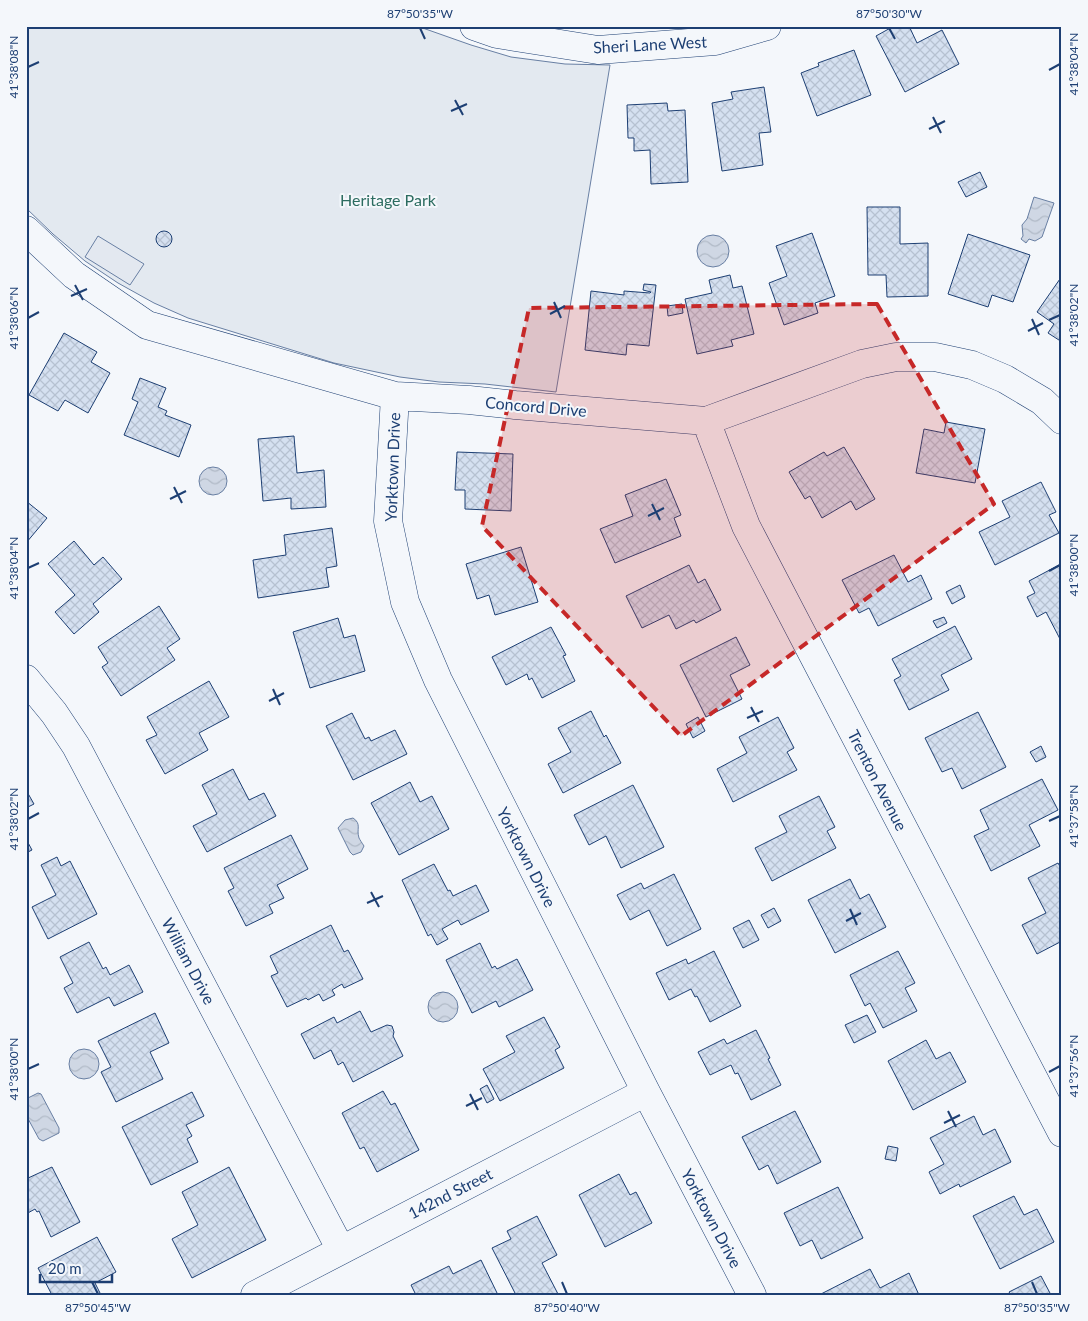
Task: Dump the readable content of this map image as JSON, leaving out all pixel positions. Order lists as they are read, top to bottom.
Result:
{
  "streets": {
    "street": [
      "Sheri Lane West",
      "Concord Drive",
      "Yorktown Drive",
      "Trenton Avenue",
      "William Drive",
      "142nd Street"
    ]
  },
  "crossings": [
    ["Concord Drive", "Yorktown Drive"],
    ["Concord Drive", "Trenton Avenue"],
    ["Yorktown Drive", "142nd Street"],
    ["William Drive", "142nd Street"]
  ],
  "parks": ["Heritage Park"],
  "scale_bar": "20 m",
  "coordinates": [
    "87°50'35\"W",
    "87°50'30\"W",
    "41°38'04\"N",
    "41°38'08\"N",
    "41°38'02\"N",
    "41°38'06\"N",
    "41°38'00\"N",
    "41°37'58\"N",
    "41°37'56\"N",
    "87°50'45\"W",
    "87°50'40\"W"
  ]
}
